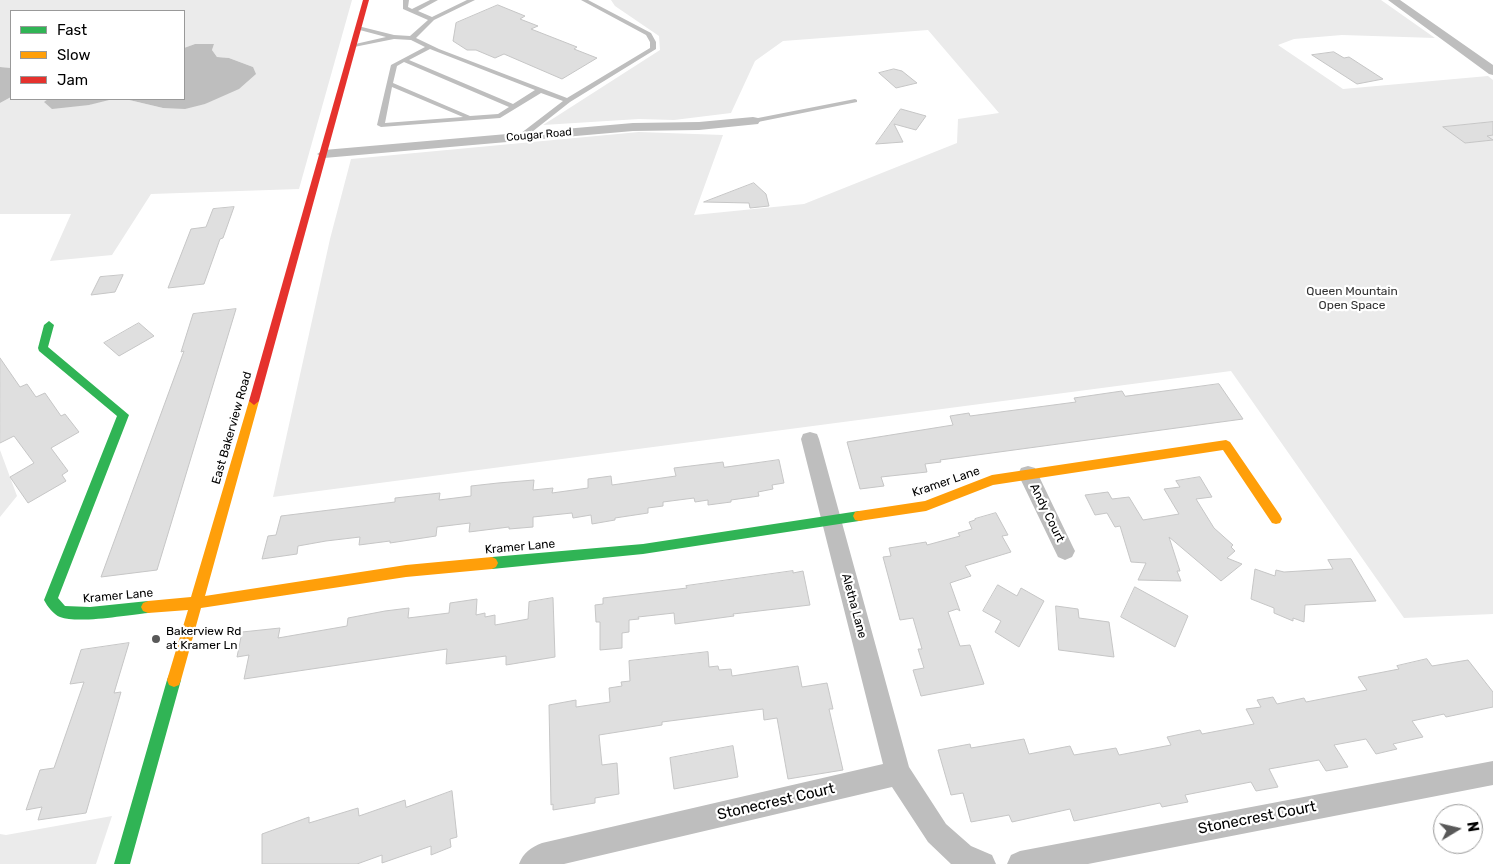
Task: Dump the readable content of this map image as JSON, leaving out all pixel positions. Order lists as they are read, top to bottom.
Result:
{
  "streets": {
    "street": [
      "Cougar Road",
      "East Bakerview Road",
      "Kramer Lane",
      "Andy Court",
      "Aletha Lane",
      "Stonecrest Court"
    ]
  },
  "crossings": [
    ["Cougar Road", "East Bakerview Road"],
    ["East Bakerview Road", "Kramer Lane"],
    ["Kramer Lane", "Andy Court"],
    ["Kramer Lane", "Aletha Lane"],
    ["Aletha Lane", "Stonecrest Court"]
  ],
  "parks": ["Queen Mountain Open Space"],
  "places": ["Bakerview Rd at Kramer Ln"],
  "legend": ["Fast", "Slow", "Jam"],
  "north": "right"
}
